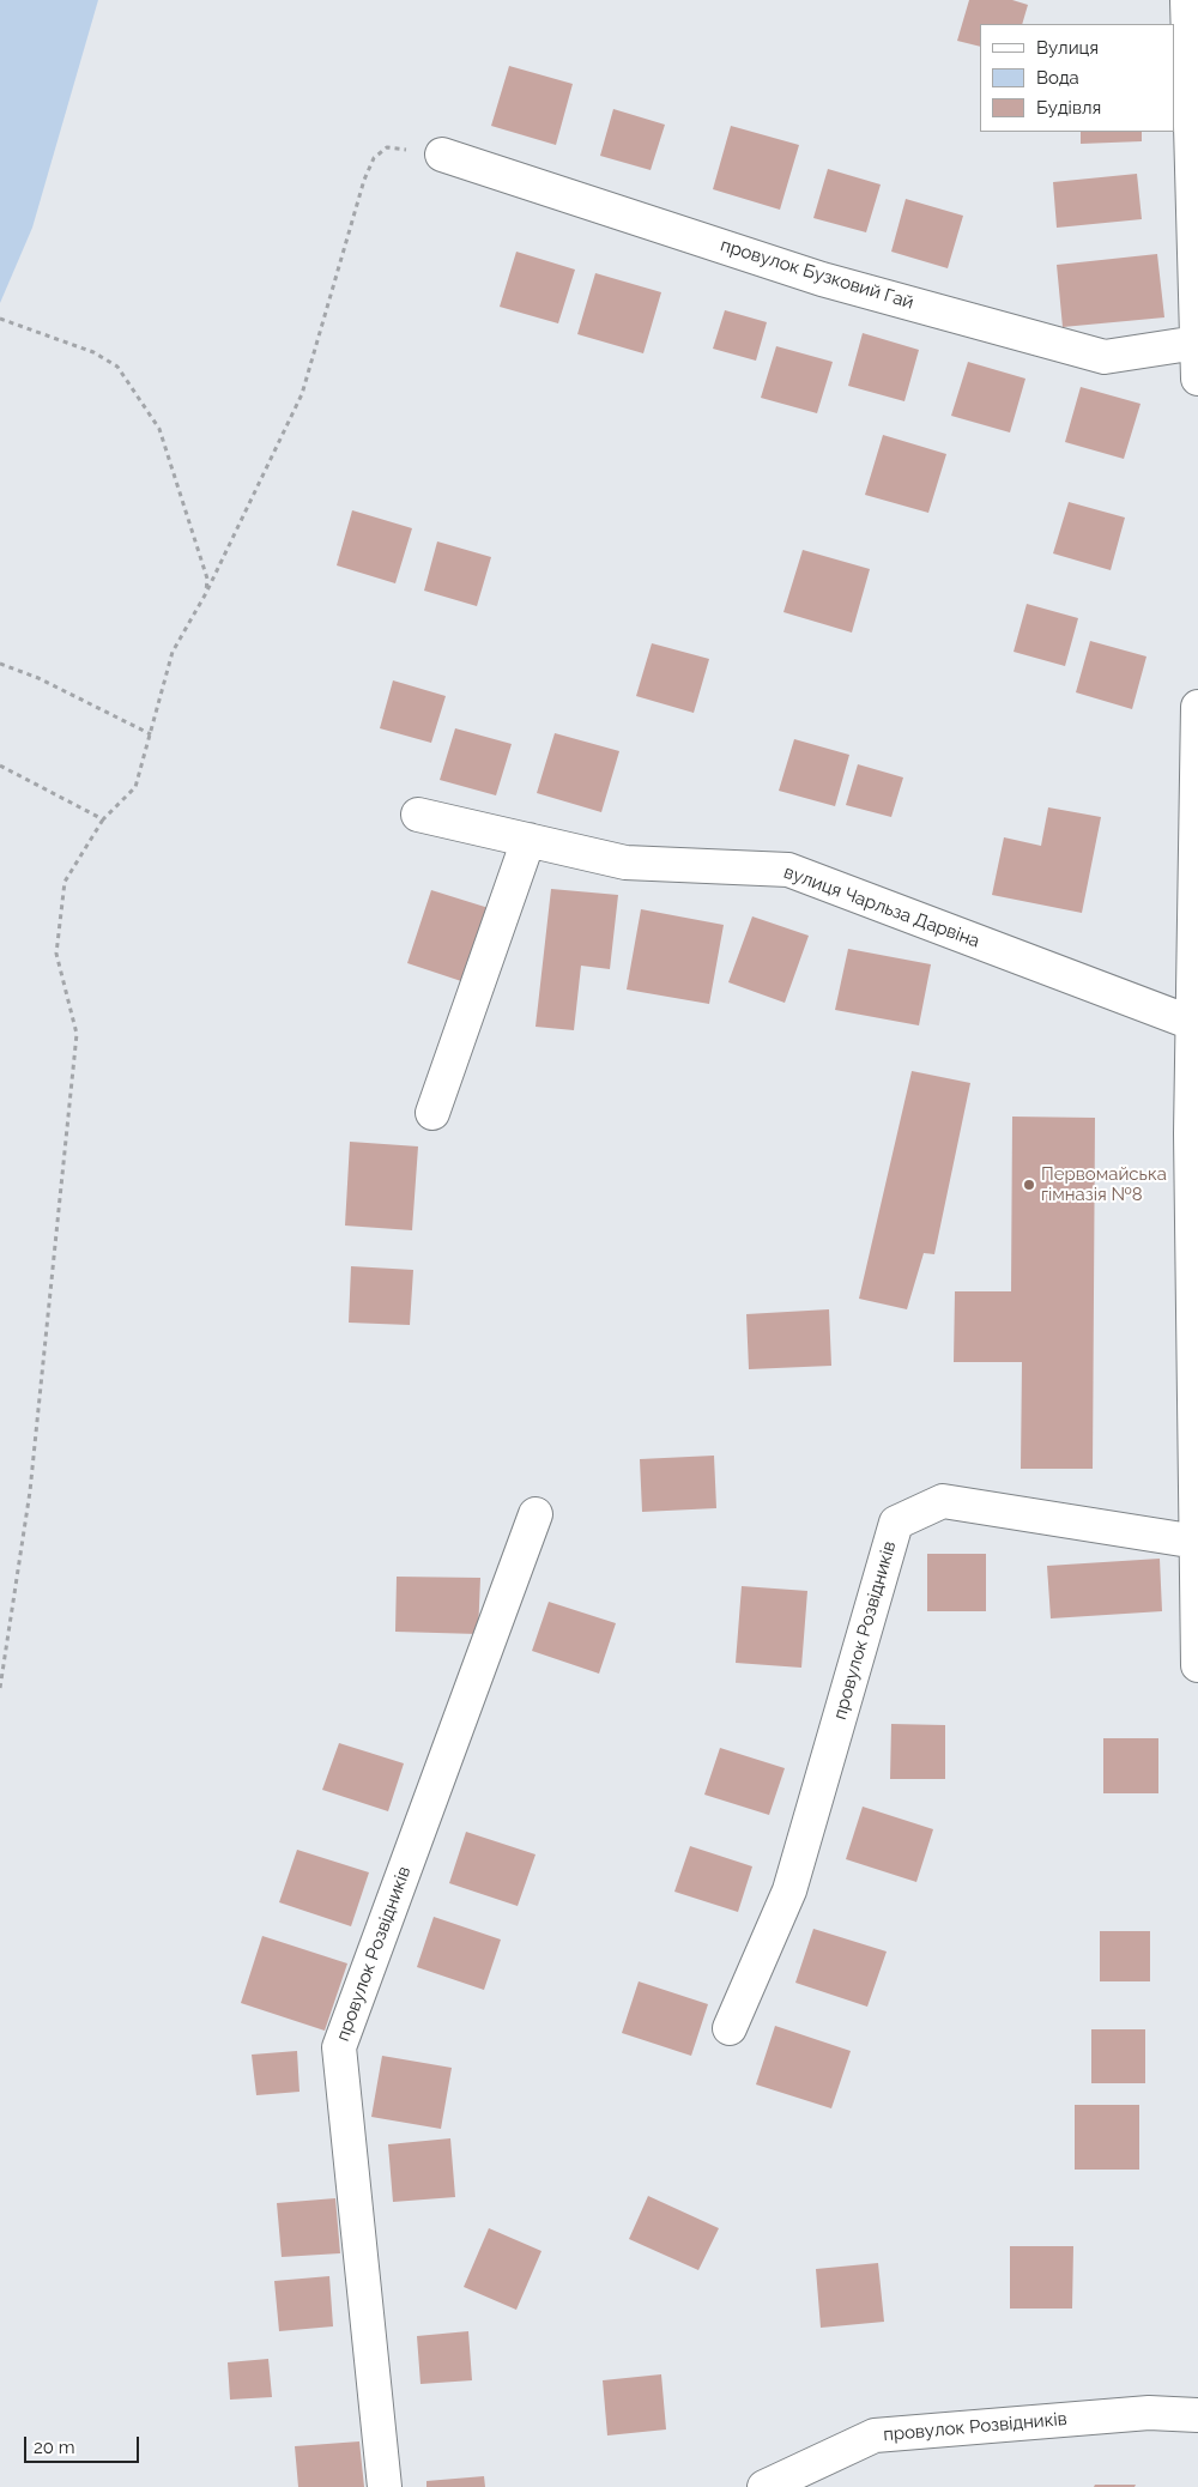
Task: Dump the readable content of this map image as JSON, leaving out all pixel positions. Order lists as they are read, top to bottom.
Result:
{
  "streets": {
    "street": ["провулок Бузковий Гай", "вулиця Чарльза Дарвіна", "провулок Розвідників"]
  },
  "places": ["Первомайська гімназія №8"],
  "legend": ["Вулиця", "Вода", "Будівля"],
  "scale_bar": "20 m"
}
